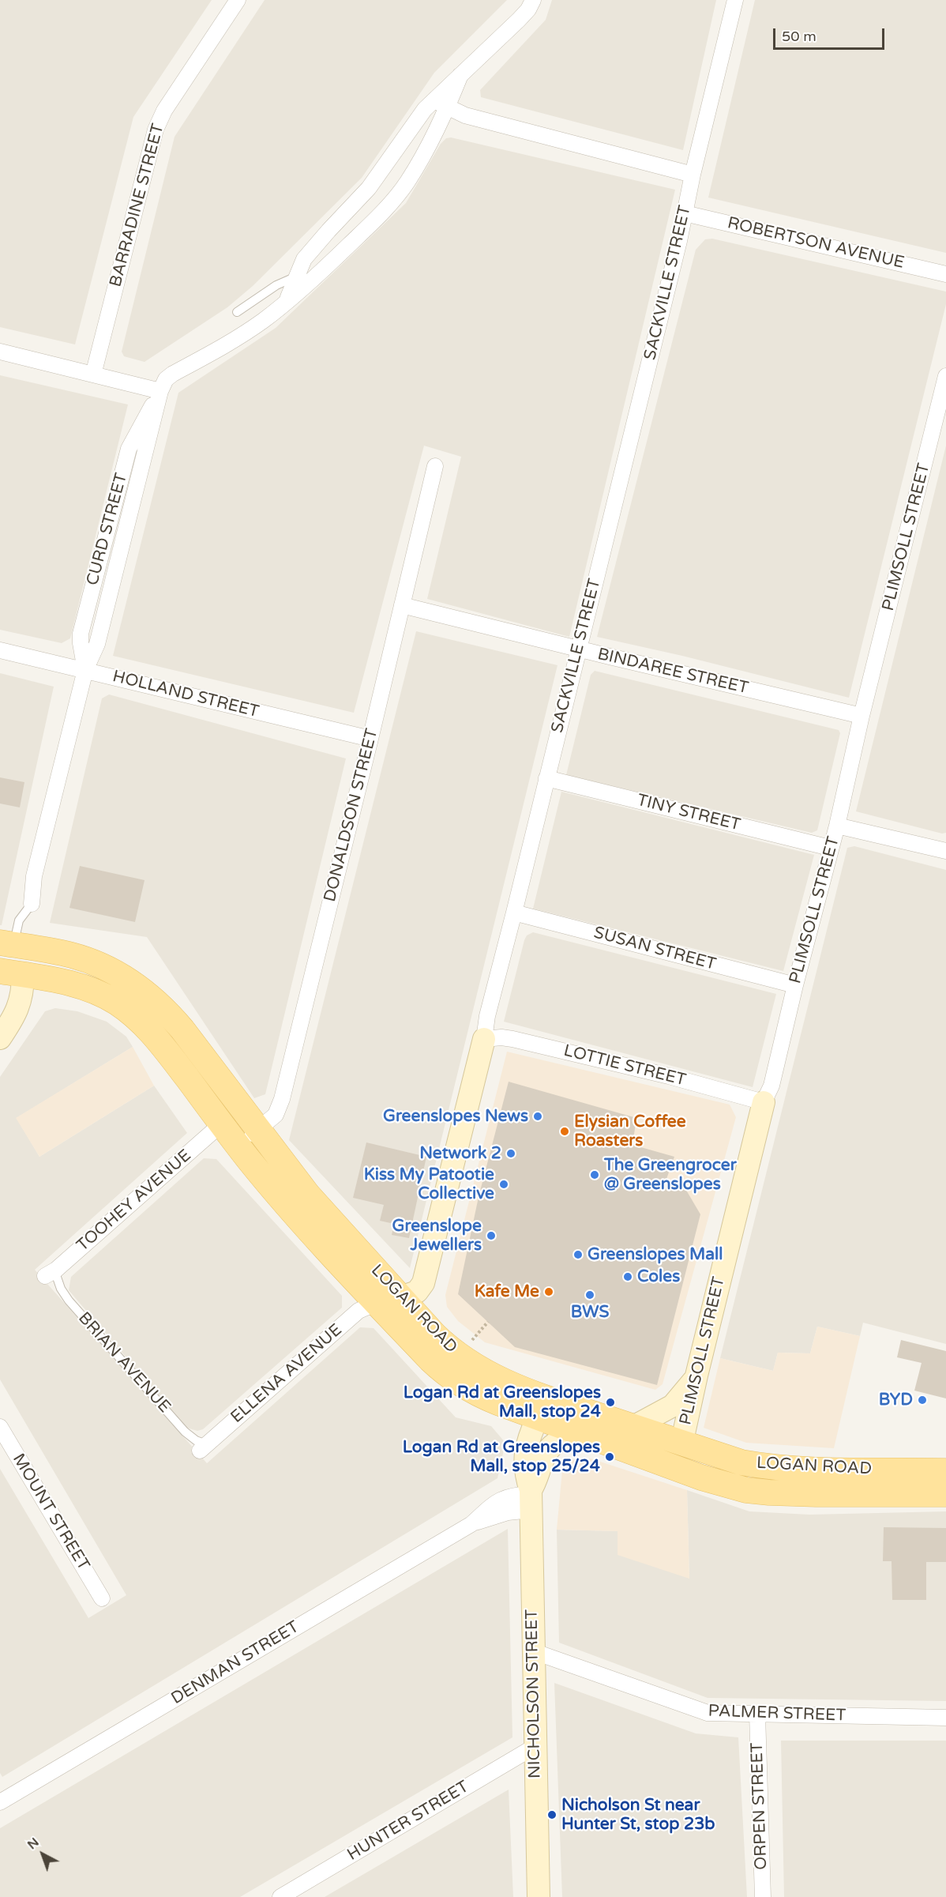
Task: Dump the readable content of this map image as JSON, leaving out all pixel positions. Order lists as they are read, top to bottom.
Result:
{
  "streets": {
    "main road": ["LOGAN ROAD"],
    "street": [
      "BARRADINE STREET",
      "ROBERTSON AVENUE",
      "SACKVILLE STREET",
      "CURD STREET",
      "PLIMSOLL STREET",
      "BINDAREE STREET",
      "HOLLAND STREET",
      "TINY STREET",
      "DONALDSON STREET",
      "SUSAN STREET",
      "LOTTIE STREET",
      "TOOHEY AVENUE",
      "ELLENA AVENUE",
      "MOUNT STREET",
      "DENMAN STREET",
      "NICHOLSON STREET",
      "PALMER STREET",
      "ORPEN STREET",
      "HUNTER STREET"
    ],
    "lane": ["BRIAN AVENUE"]
  },
  "crossings": [
    ["ROBERTSON AVENUE", "SACKVILLE STREET"],
    ["SACKVILLE STREET", "BINDAREE STREET"],
    ["SACKVILLE STREET", "TINY STREET"],
    ["SACKVILLE STREET", "SUSAN STREET"],
    ["SACKVILLE STREET", "LOTTIE STREET"],
    ["SACKVILLE STREET", "LOGAN ROAD"],
    ["CURD STREET", "HOLLAND STREET"],
    ["CURD STREET", "LOGAN ROAD"],
    ["PLIMSOLL STREET", "BINDAREE STREET"],
    ["PLIMSOLL STREET", "TINY STREET"],
    ["PLIMSOLL STREET", "SUSAN STREET"],
    ["PLIMSOLL STREET", "LOTTIE STREET"],
    ["PLIMSOLL STREET", "LOGAN ROAD"],
    ["BINDAREE STREET", "DONALDSON STREET"],
    ["HOLLAND STREET", "DONALDSON STREET"],
    ["DONALDSON STREET", "LOGAN ROAD"],
    ["TOOHEY AVENUE", "LOGAN ROAD"],
    ["TOOHEY AVENUE", "BRIAN AVENUE"],
    ["LOGAN ROAD", "ELLENA AVENUE"],
    ["LOGAN ROAD", "NICHOLSON STREET"],
    ["BRIAN AVENUE", "ELLENA AVENUE"],
    ["DENMAN STREET", "NICHOLSON STREET"],
    ["NICHOLSON STREET", "PALMER STREET"],
    ["NICHOLSON STREET", "HUNTER STREET"],
    ["PALMER STREET", "ORPEN STREET"]
  ],
  "places": [
    "Greenslopes News",
    "Elysian Coffee Roasters",
    "Network 2",
    "The Greengrocer @ Greenslopes",
    "Kiss My Patootie Collective",
    "Greenslope Jewellers",
    "Greenslopes Mall",
    "Coles",
    "Kafe Me",
    "BWS",
    "BYD",
    "Logan Rd at Greenslopes Mall, stop 24",
    "Logan Rd at Greenslopes Mall, stop 25/24",
    "Nicholson St near Hunter St, stop 23b"
  ],
  "scale_bar": "50 m",
  "north": "top left"
}
